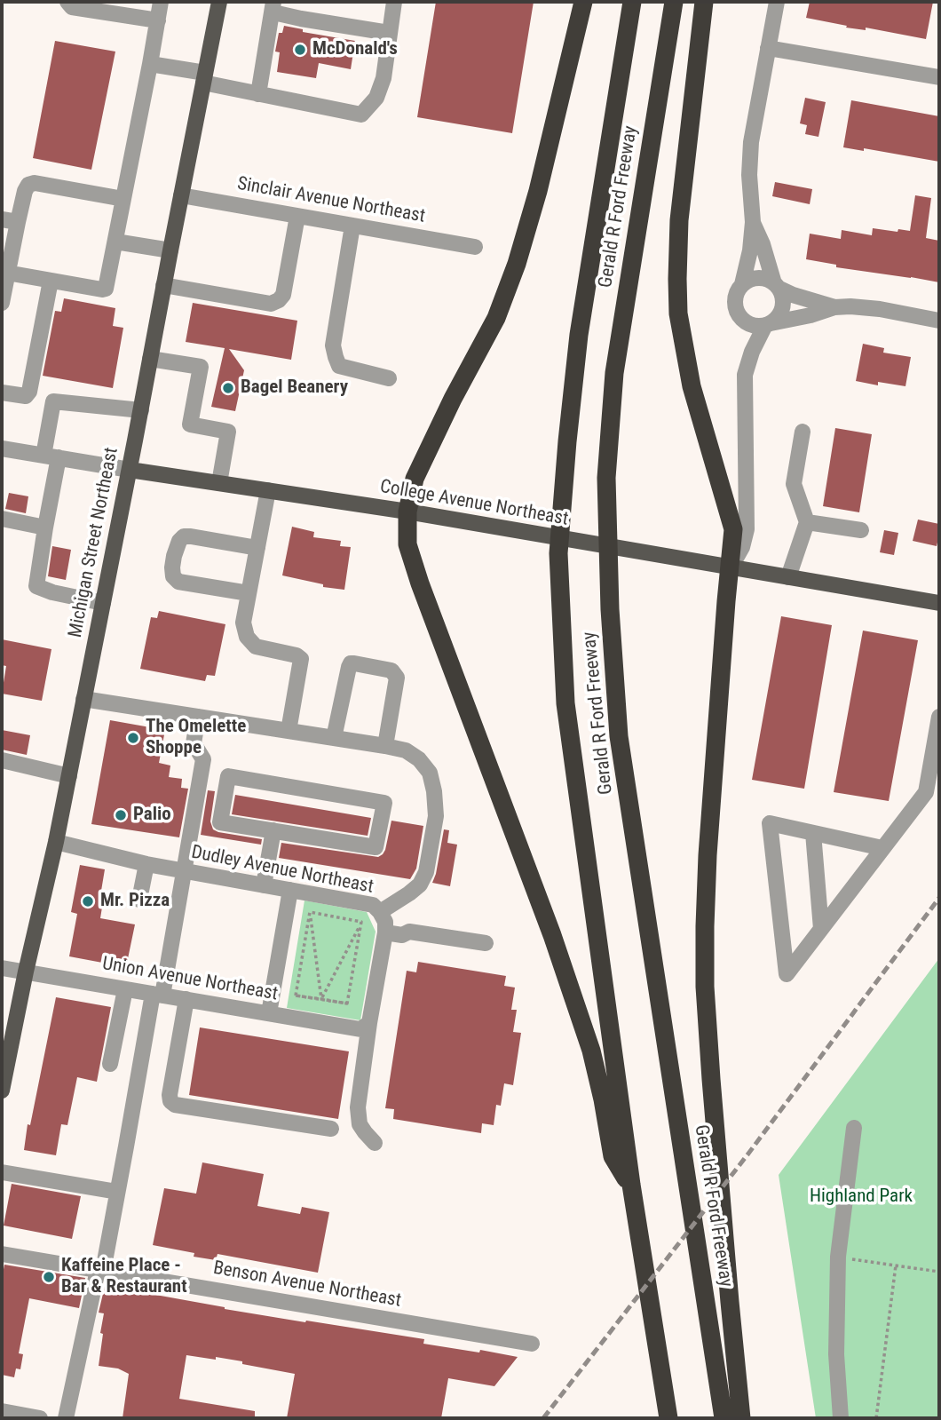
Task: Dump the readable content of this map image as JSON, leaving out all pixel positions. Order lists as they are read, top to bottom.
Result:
{
  "streets": {
    "highway": ["Gerald R Ford Freeway"],
    "main road": ["College Avenue Northeast", "Michigan Street Northeast"],
    "street": [
      "Sinclair Avenue Northeast",
      "Dudley Avenue Northeast",
      "Union Avenue Northeast",
      "Benson Avenue Northeast"
    ]
  },
  "crossings": [
    ["Sinclair Avenue Northeast", "Michigan Street Northeast"],
    ["College Avenue Northeast", "Michigan Street Northeast"],
    ["Michigan Street Northeast", "Dudley Avenue Northeast"],
    ["Michigan Street Northeast", "Union Avenue Northeast"]
  ],
  "parks": ["Highland Park"],
  "places": [
    "McDonald's",
    "Bagel Beanery",
    "The Omelette Shoppe",
    "Palio",
    "Mr. Pizza",
    "Kaffeine Place - Bar & Restaurant"
  ]
}
